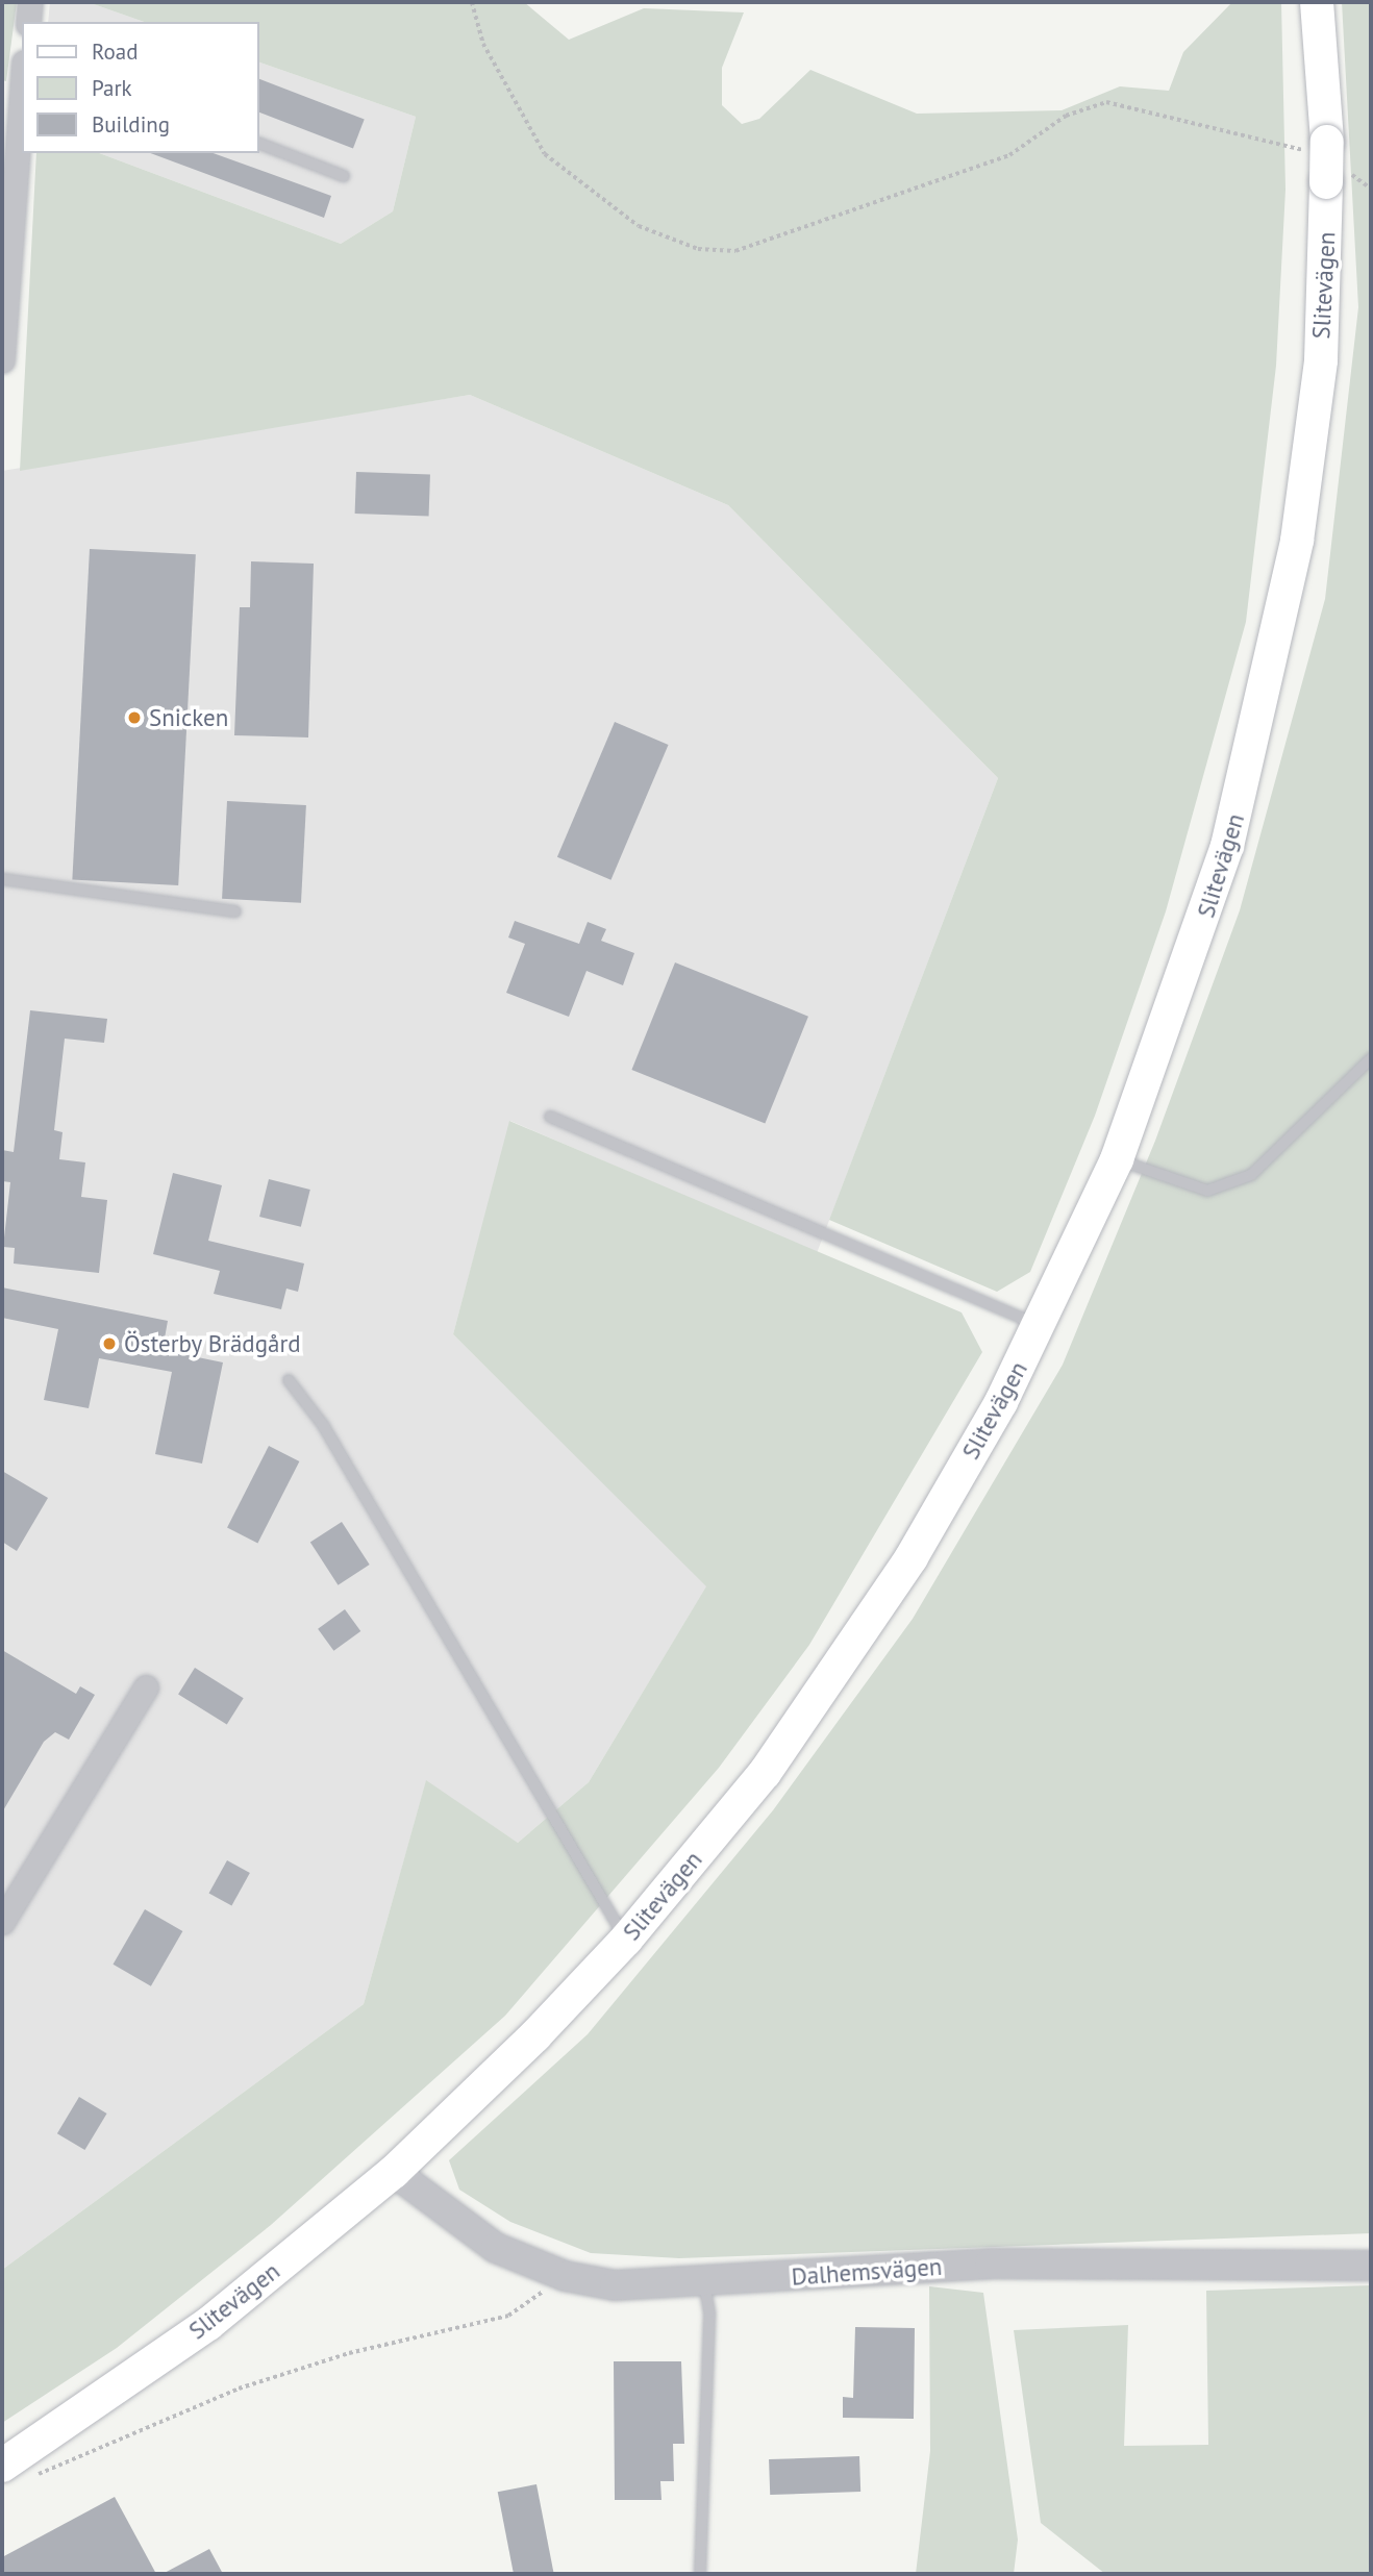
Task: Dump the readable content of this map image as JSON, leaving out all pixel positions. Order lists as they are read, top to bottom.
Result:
{
  "streets": {
    "main road": ["Slitevägen"],
    "street": ["Dalhemsvägen"]
  },
  "crossings": [
    ["Slitevägen", "Dalhemsvägen"]
  ],
  "places": ["Snicken", "Österby Brädgård"],
  "legend": ["Road", "Park", "Building"]
}
